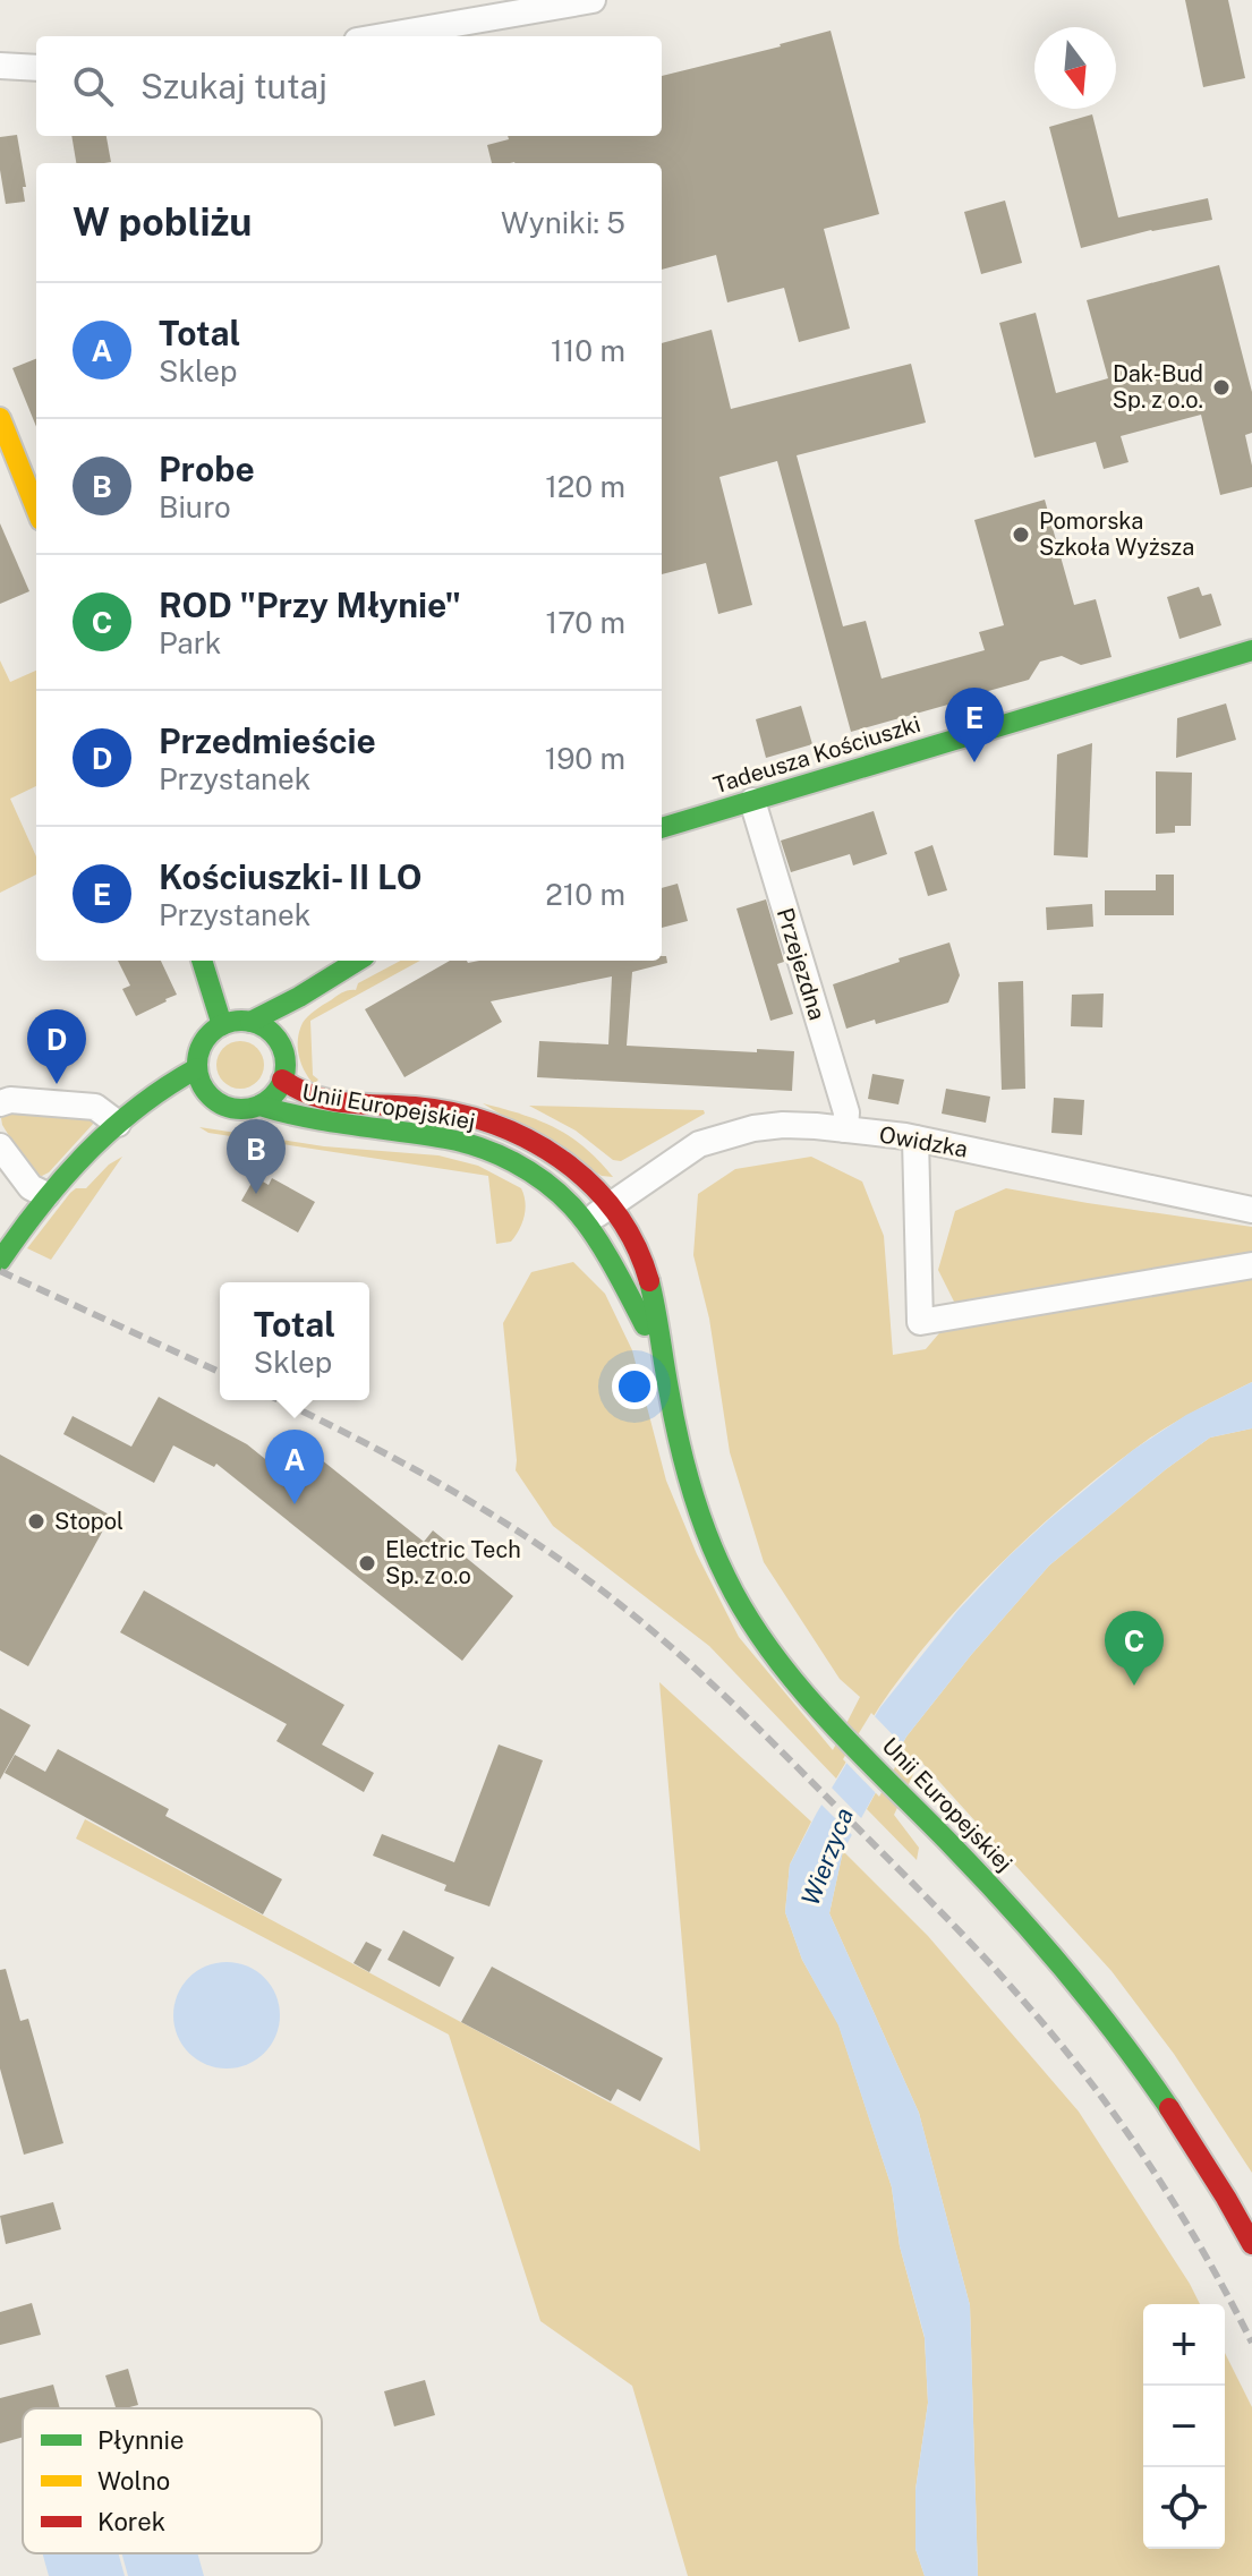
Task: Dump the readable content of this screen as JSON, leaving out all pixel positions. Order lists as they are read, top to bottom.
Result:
{
  "streets": {
    "main road": ["Tadeusza Kościuszki", "Unii Europejskiej"],
    "street": ["Przejezdna", "Owidzka"]
  },
  "crossings": [
    ["Tadeusza Kościuszki", "Przejezdna"],
    ["Przejezdna", "Owidzka"],
    ["Unii Europejskiej", "Owidzka"]
  ],
  "water": ["Wierzyca"],
  "places": [
    "Dak-Bud Sp. z o.o.",
    "Pomorska Szkoła Wyższa",
    "Stopol",
    "Electric Tech Sp. z o.o"
  ],
  "legend": ["Płynnie", "Wolno", "Korek"],
  "north": "bottom",
  "page": {
    "search": "Szukaj tutaj",
    "heading": ["W pobliżu", "Wyniki: 5"],
    "list": [
      {
        "mark": "A",
        "name": "Total",
        "note": "Sklep",
        "value": "110 m"
      },
      {
        "mark": "B",
        "name": "Probe",
        "note": "Biuro",
        "value": "120 m"
      },
      {
        "mark": "C",
        "name": "ROD \"Przy Młynie\"",
        "note": "Park",
        "value": "170 m"
      },
      {
        "mark": "D",
        "name": "Przedmieście",
        "note": "Przystanek",
        "value": "190 m"
      },
      {
        "mark": "E",
        "name": "Kościuszki- II LO",
        "note": "Przystanek",
        "value": "210 m"
      }
    ],
    "pins": [
      "E",
      "D",
      "B",
      "A",
      "C"
    ],
    "popup": ["Total", "Sklep"],
    "map_buttons": ["+", "−"]
  }
}
